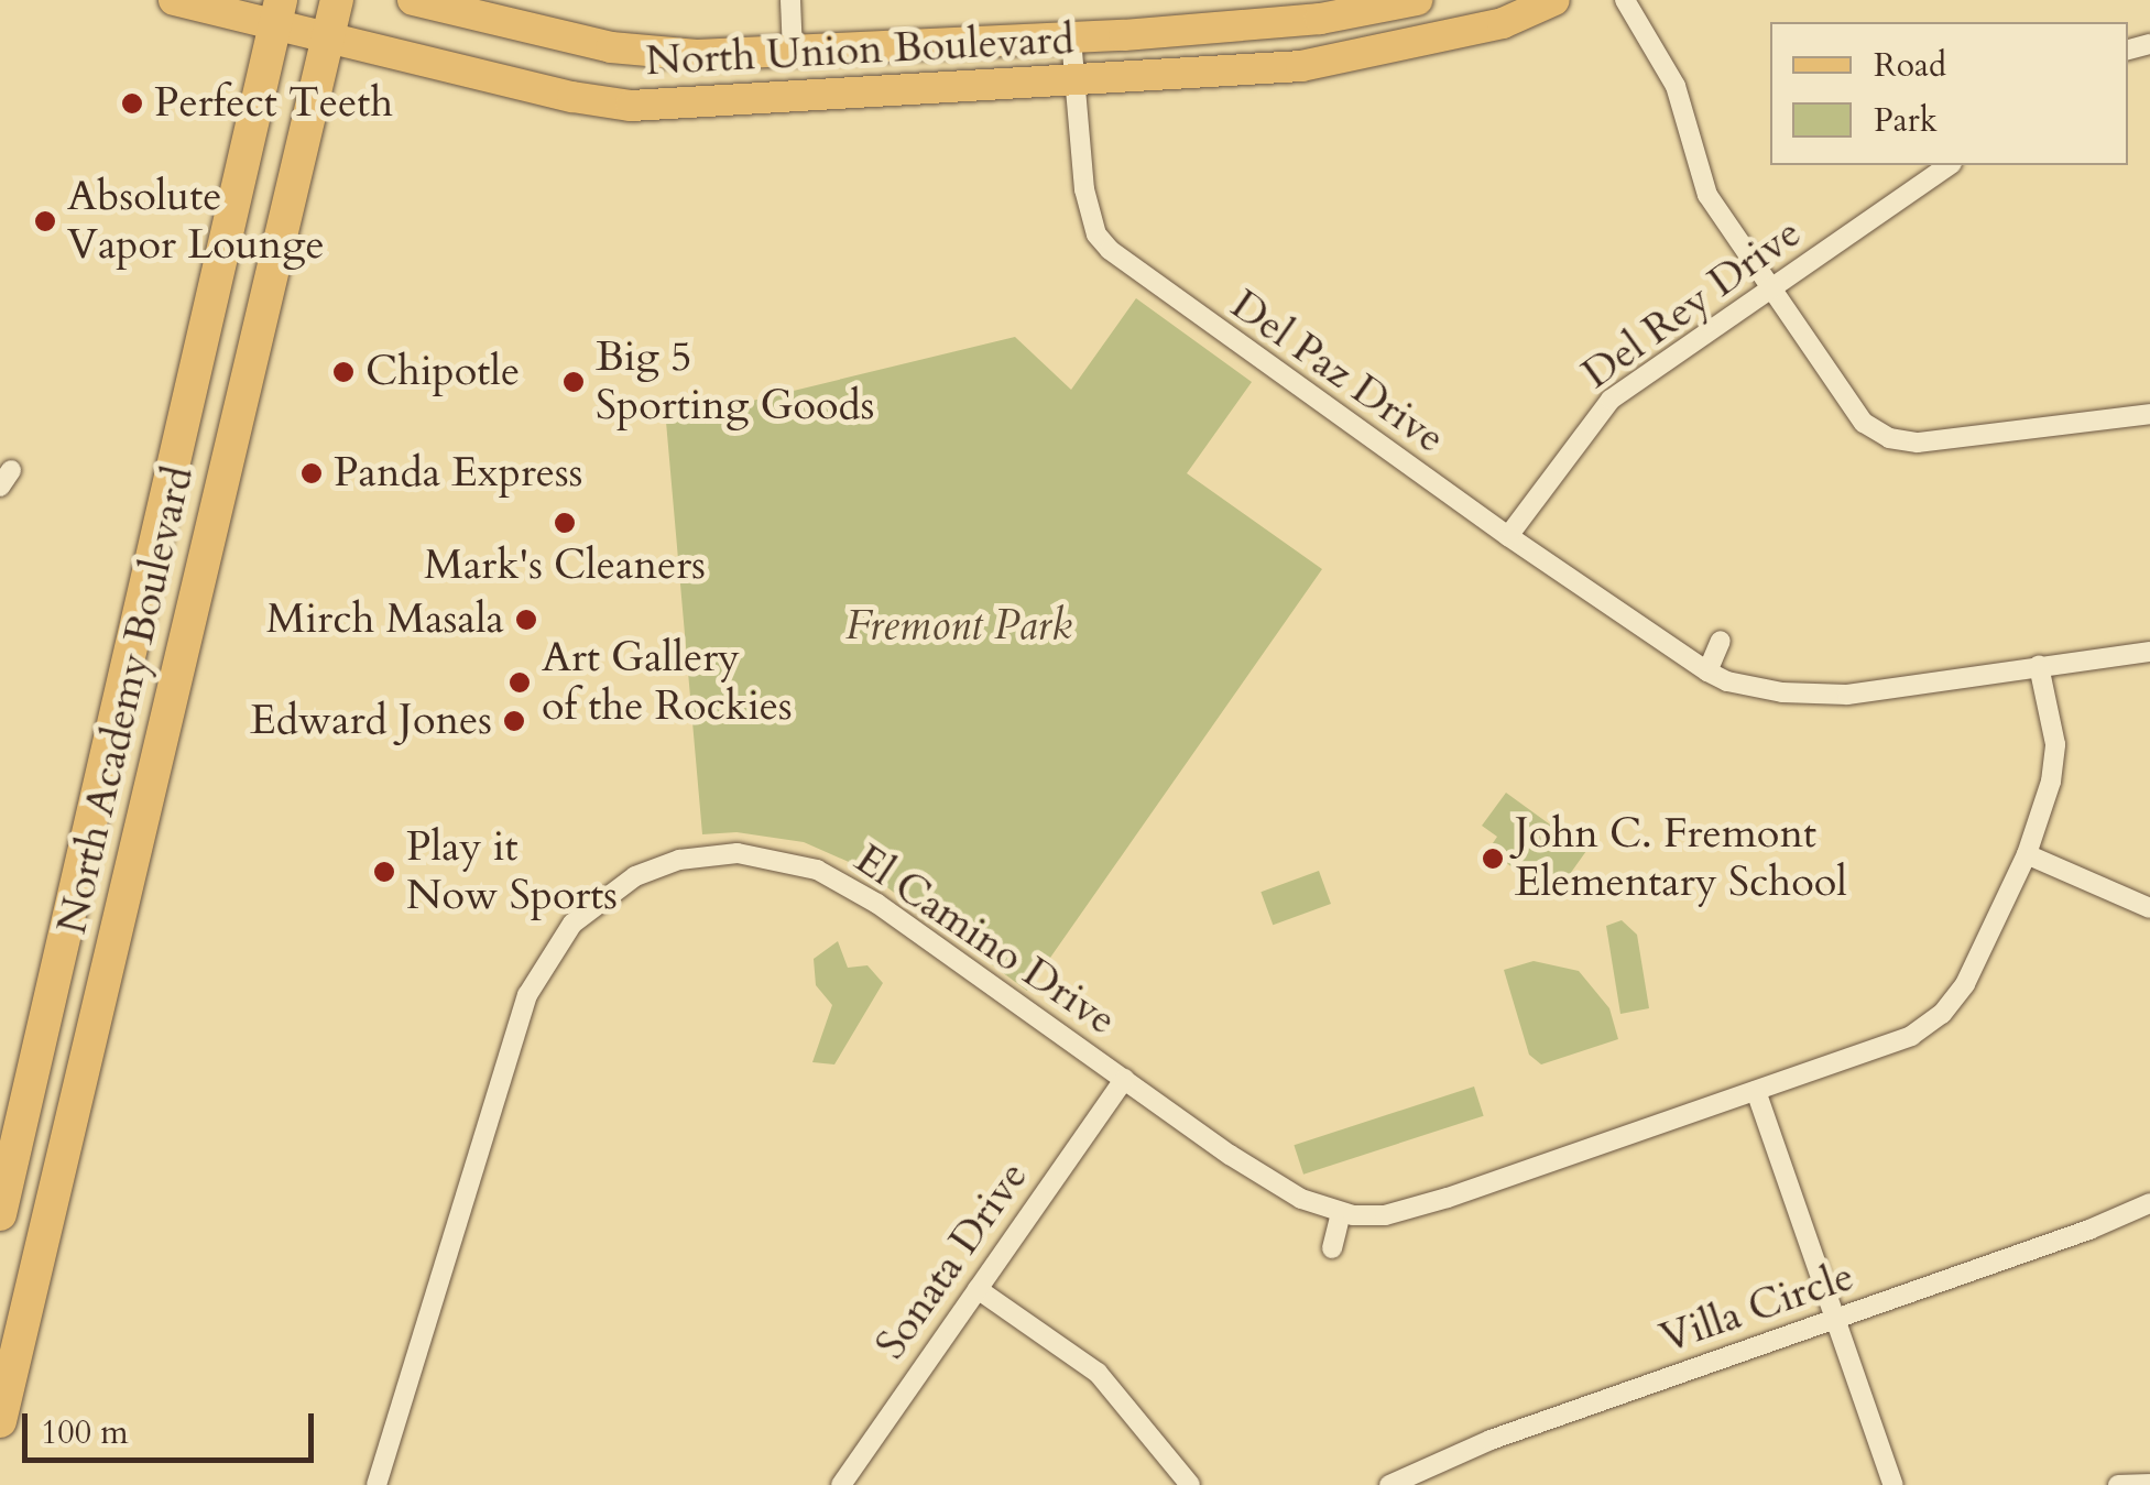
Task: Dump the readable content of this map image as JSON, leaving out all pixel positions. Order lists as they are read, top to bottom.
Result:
{
  "streets": {
    "highway": ["North Academy Boulevard"],
    "main road": ["North Union Boulevard"],
    "street": [
      "Del Rey Drive",
      "Del Paz Drive",
      "El Camino Drive",
      "Sonata Drive",
      "Villa Circle"
    ]
  },
  "crossings": [
    ["North Union Boulevard", "Del Paz Drive"],
    ["North Union Boulevard", "North Academy Boulevard"],
    ["Del Rey Drive", "Del Paz Drive"],
    ["Del Paz Drive", "El Camino Drive"],
    ["El Camino Drive", "Sonata Drive"]
  ],
  "parks": ["Fremont Park"],
  "places": [
    "Perfect Teeth",
    "Absolute Vapor Lounge",
    "Chipotle",
    "Big 5 Sporting Goods",
    "Panda Express",
    "Mark's Cleaners",
    "Mirch Masala",
    "Art Gallery of the Rockies",
    "Edward Jones",
    "John C. Fremont Elementary School",
    "Play it Now Sports"
  ],
  "legend": ["Road", "Park"],
  "scale_bar": "100 m"
}
